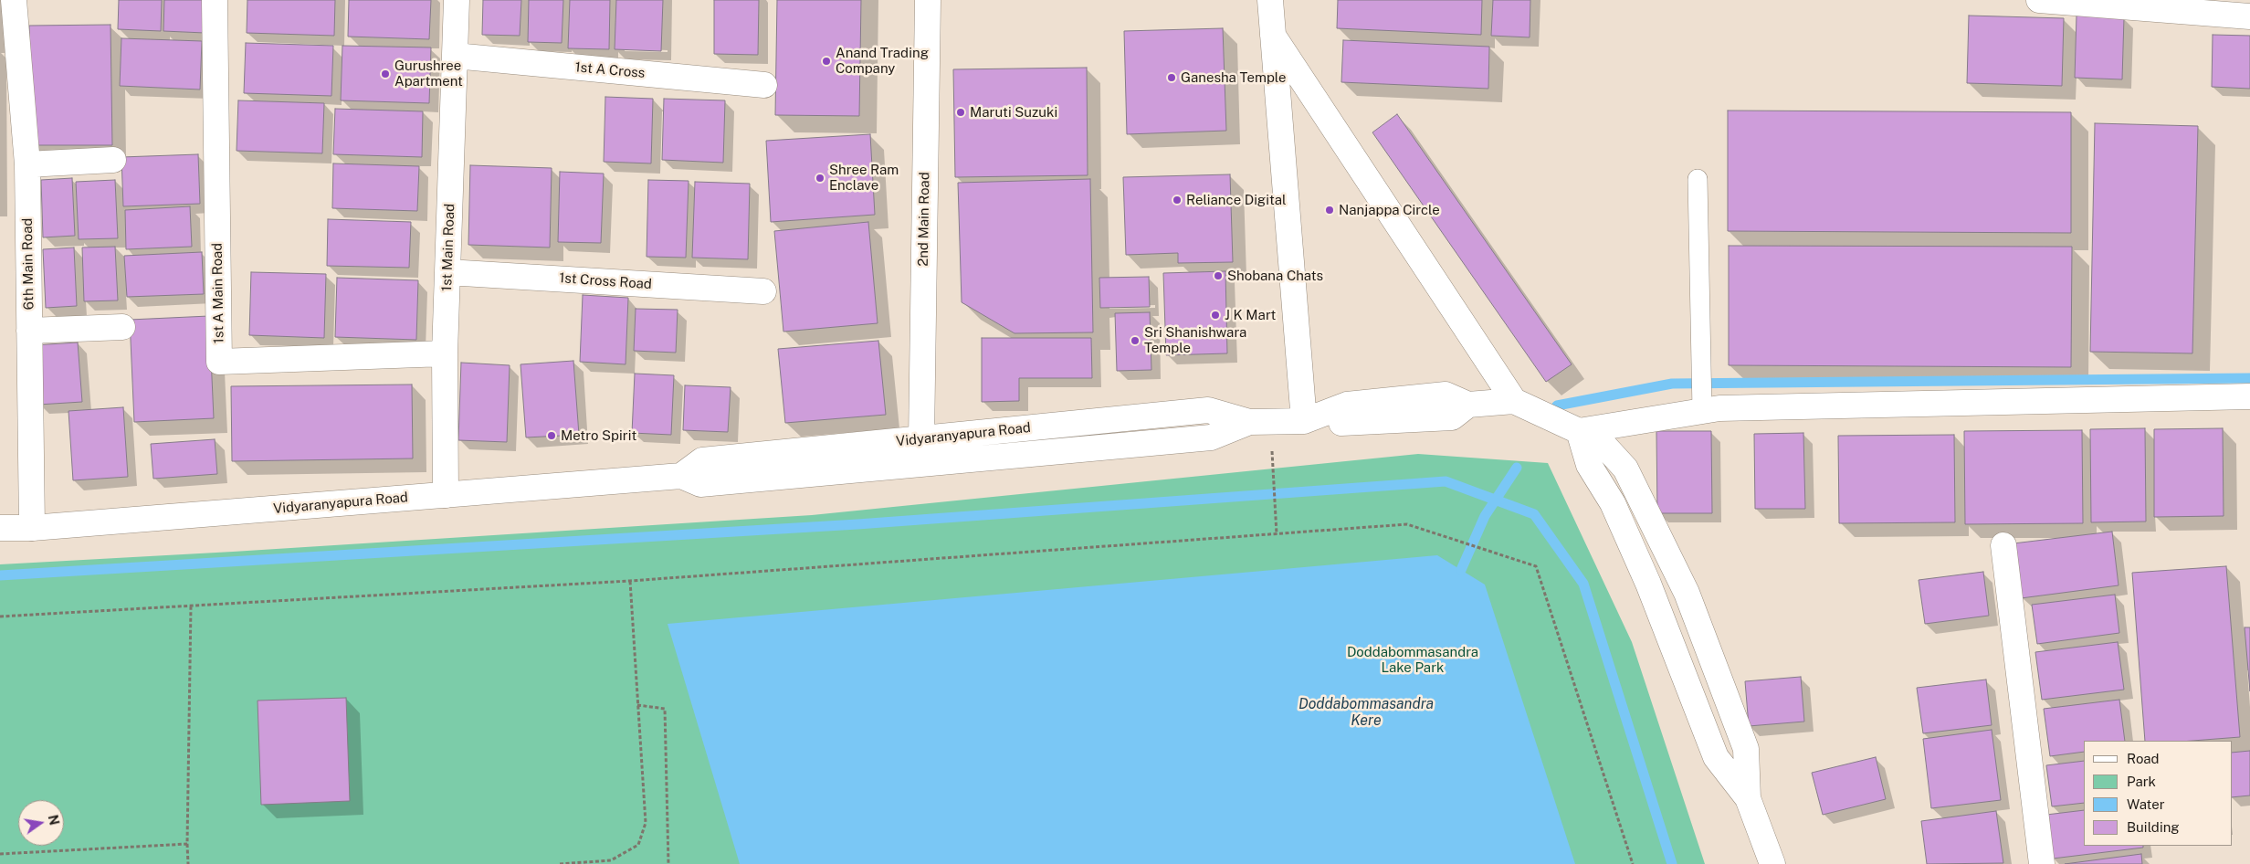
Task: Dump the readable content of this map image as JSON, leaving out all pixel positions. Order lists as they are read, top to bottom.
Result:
{
  "streets": {
    "street": [
      "1st A Cross",
      "2nd Main Road",
      "1st Main Road",
      "6th Main Road",
      "1st Cross Road",
      "1st A Main Road",
      "Vidyaranyapura Road"
    ]
  },
  "crossings": [
    ["1st A Cross", "1st Main Road"],
    ["2nd Main Road", "Vidyaranyapura Road"],
    ["1st Main Road", "1st Cross Road"],
    ["1st Main Road", "1st A Main Road"],
    ["1st Main Road", "Vidyaranyapura Road"],
    ["6th Main Road", "Vidyaranyapura Road"]
  ],
  "water": ["Doddabommasandra Kere"],
  "parks": ["Doddabommasandra Lake Park"],
  "places": [
    "Anand Trading Company",
    "Gurushree Apartment",
    "Ganesha Temple",
    "Maruti Suzuki",
    "Shree Ram Enclave",
    "Reliance Digital",
    "Nanjappa Circle",
    "Shobana Chats",
    "J K Mart",
    "Sri Shanishwara Temple",
    "Metro Spirit"
  ],
  "legend": [
    "Road",
    "Park",
    "Water",
    "Building"
  ],
  "north": "right"
}
